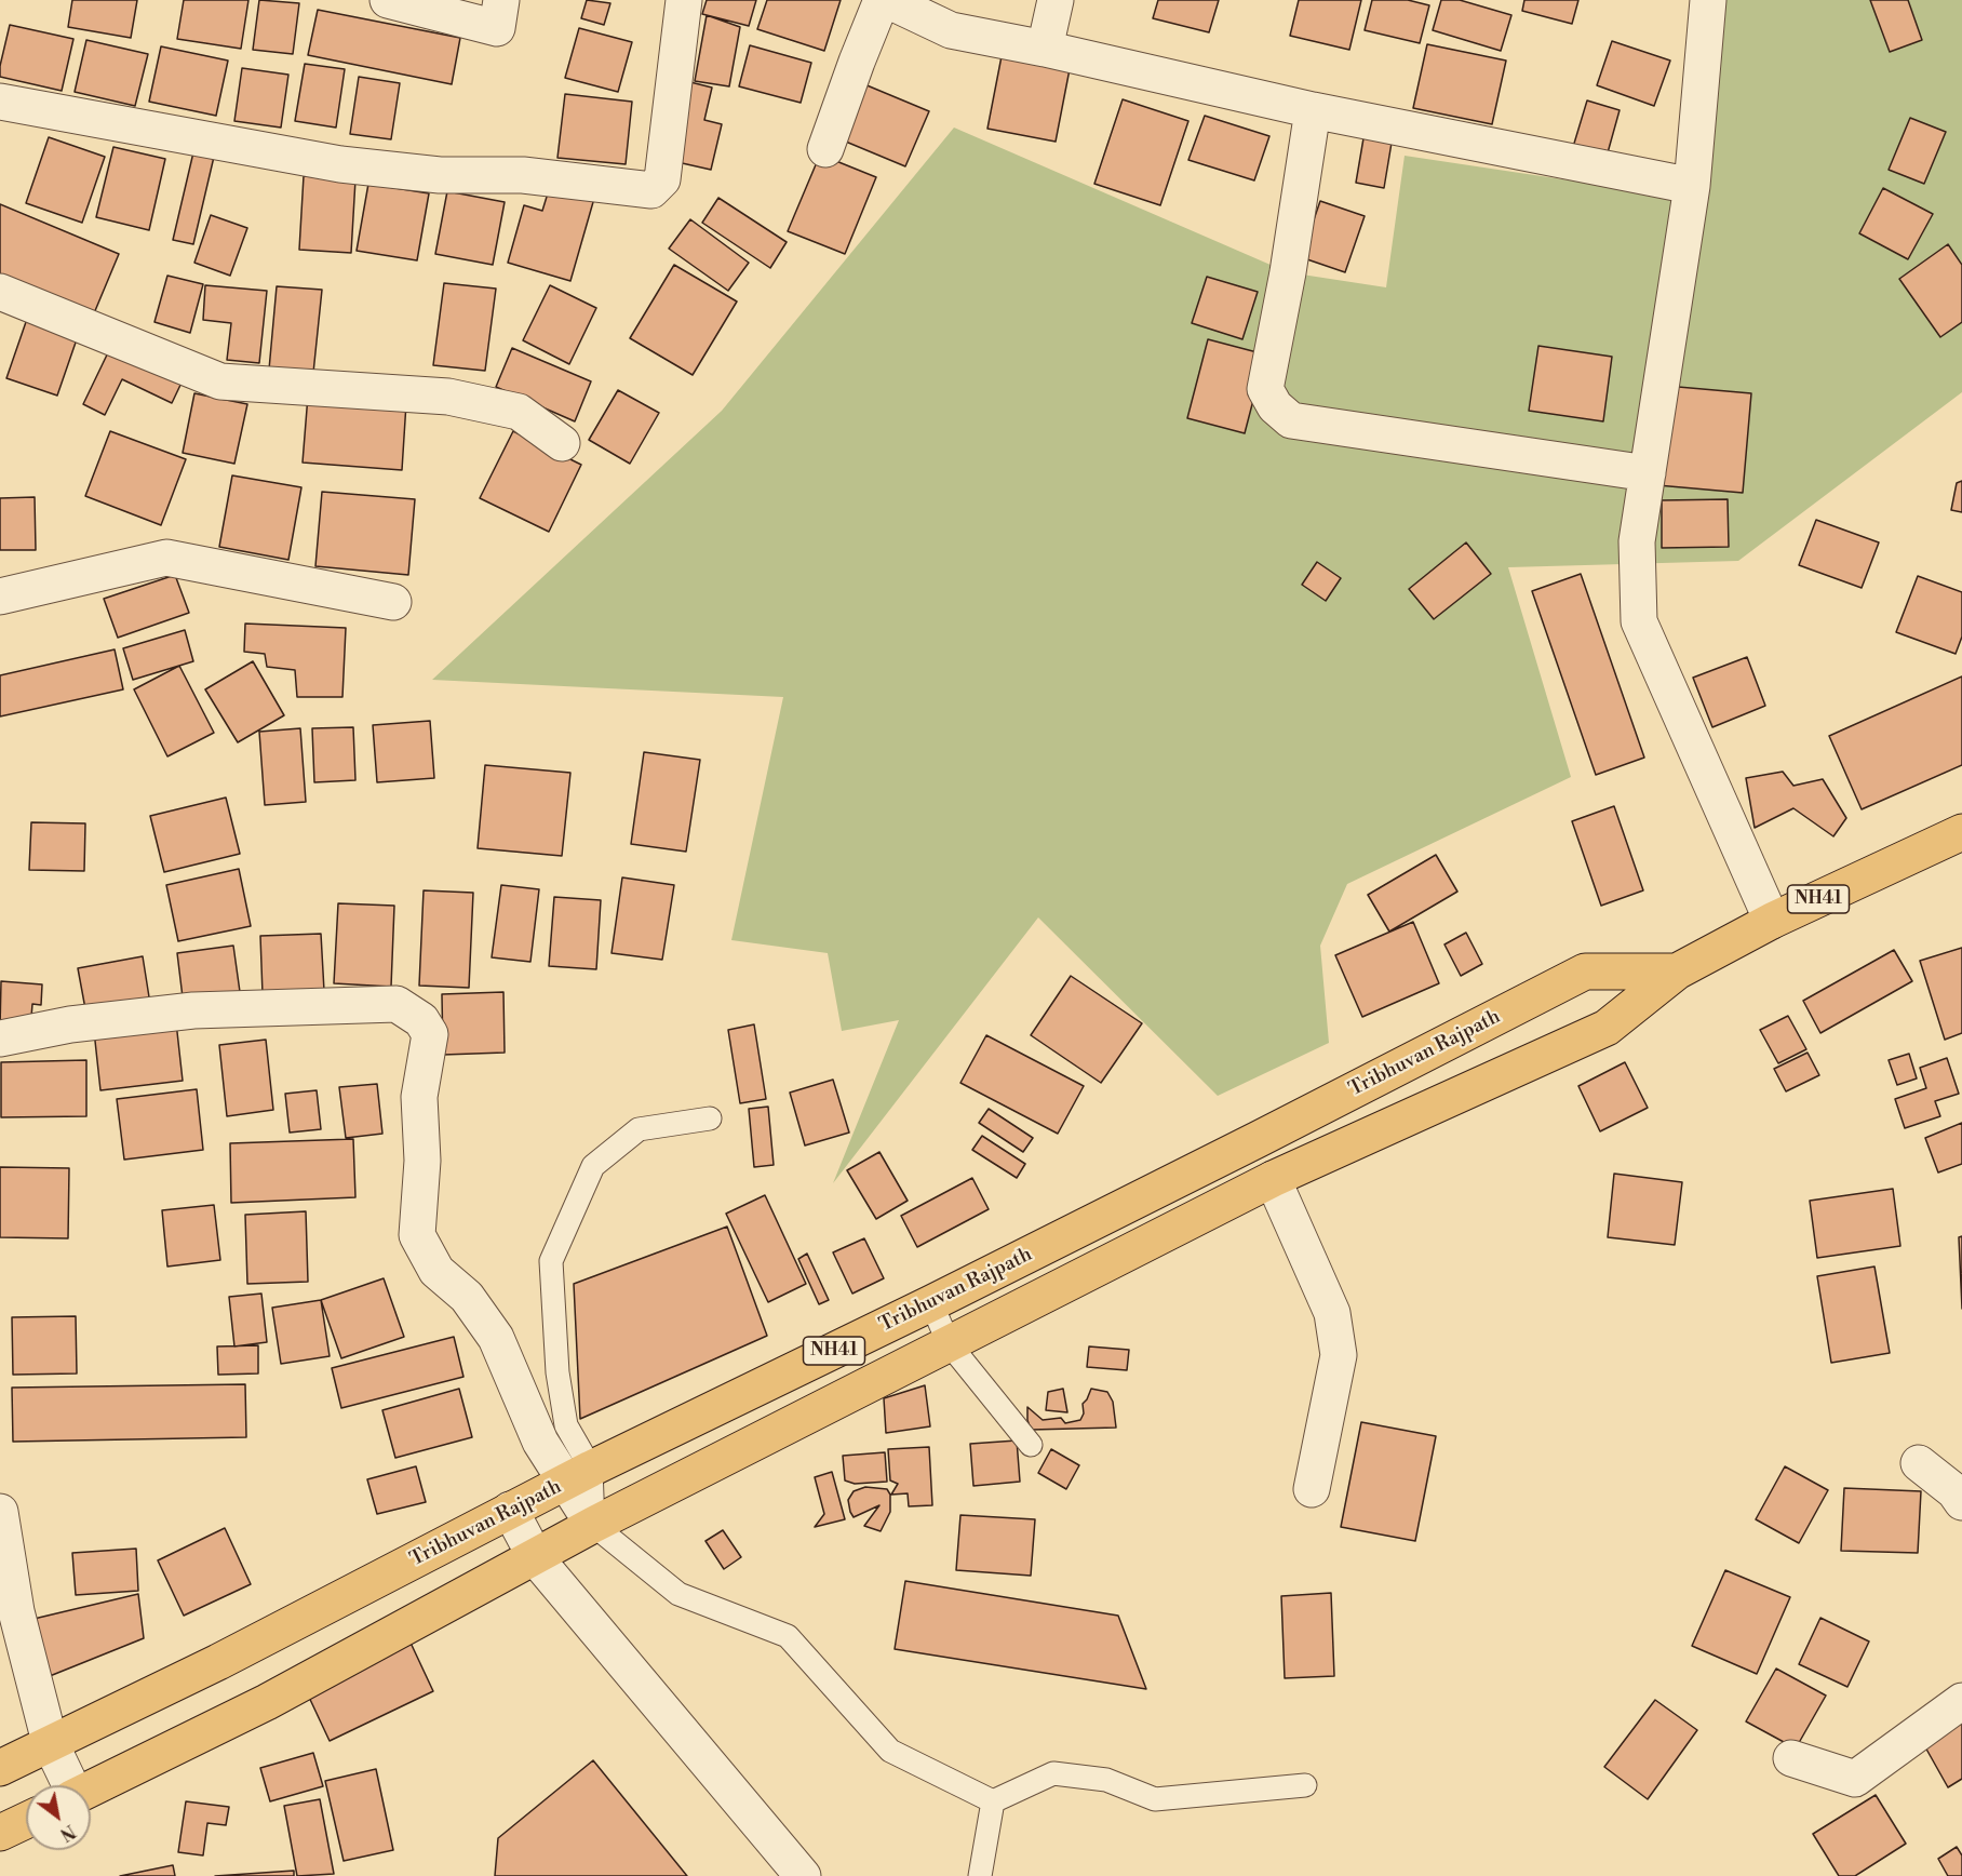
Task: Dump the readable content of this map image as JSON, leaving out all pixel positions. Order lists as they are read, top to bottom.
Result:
{
  "streets": {
    "highway": ["NH41", "Tribhuvan Rajpath"]
  },
  "north": "bottom right"
}
